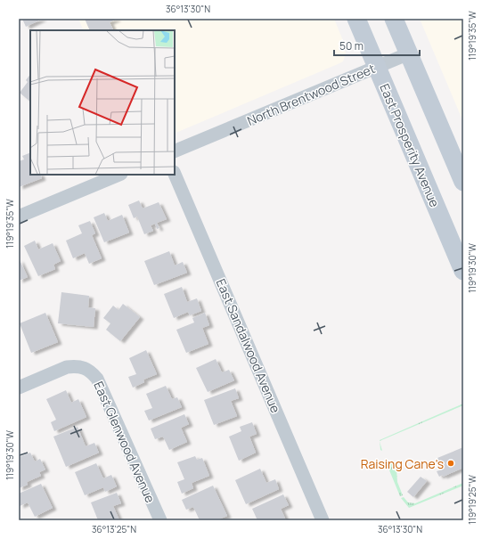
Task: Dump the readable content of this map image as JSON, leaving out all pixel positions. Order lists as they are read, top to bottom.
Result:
{
  "streets": {
    "main road": ["East Prosperity Avenue"],
    "street": ["North Brentwood Street", "East Sandalwood Avenue", "East Glenwood Avenue"]
  },
  "crossings": [
    ["North Brentwood Street", "East Prosperity Avenue"]
  ],
  "places": ["Raising Cane's"],
  "scale_bar": "50 m",
  "coordinates": [
    "36°13'30\"N",
    "119°19'35\"W",
    "119°19'30\"W",
    "119°19'25\"W",
    "36°13'25\"N"
  ]
}
